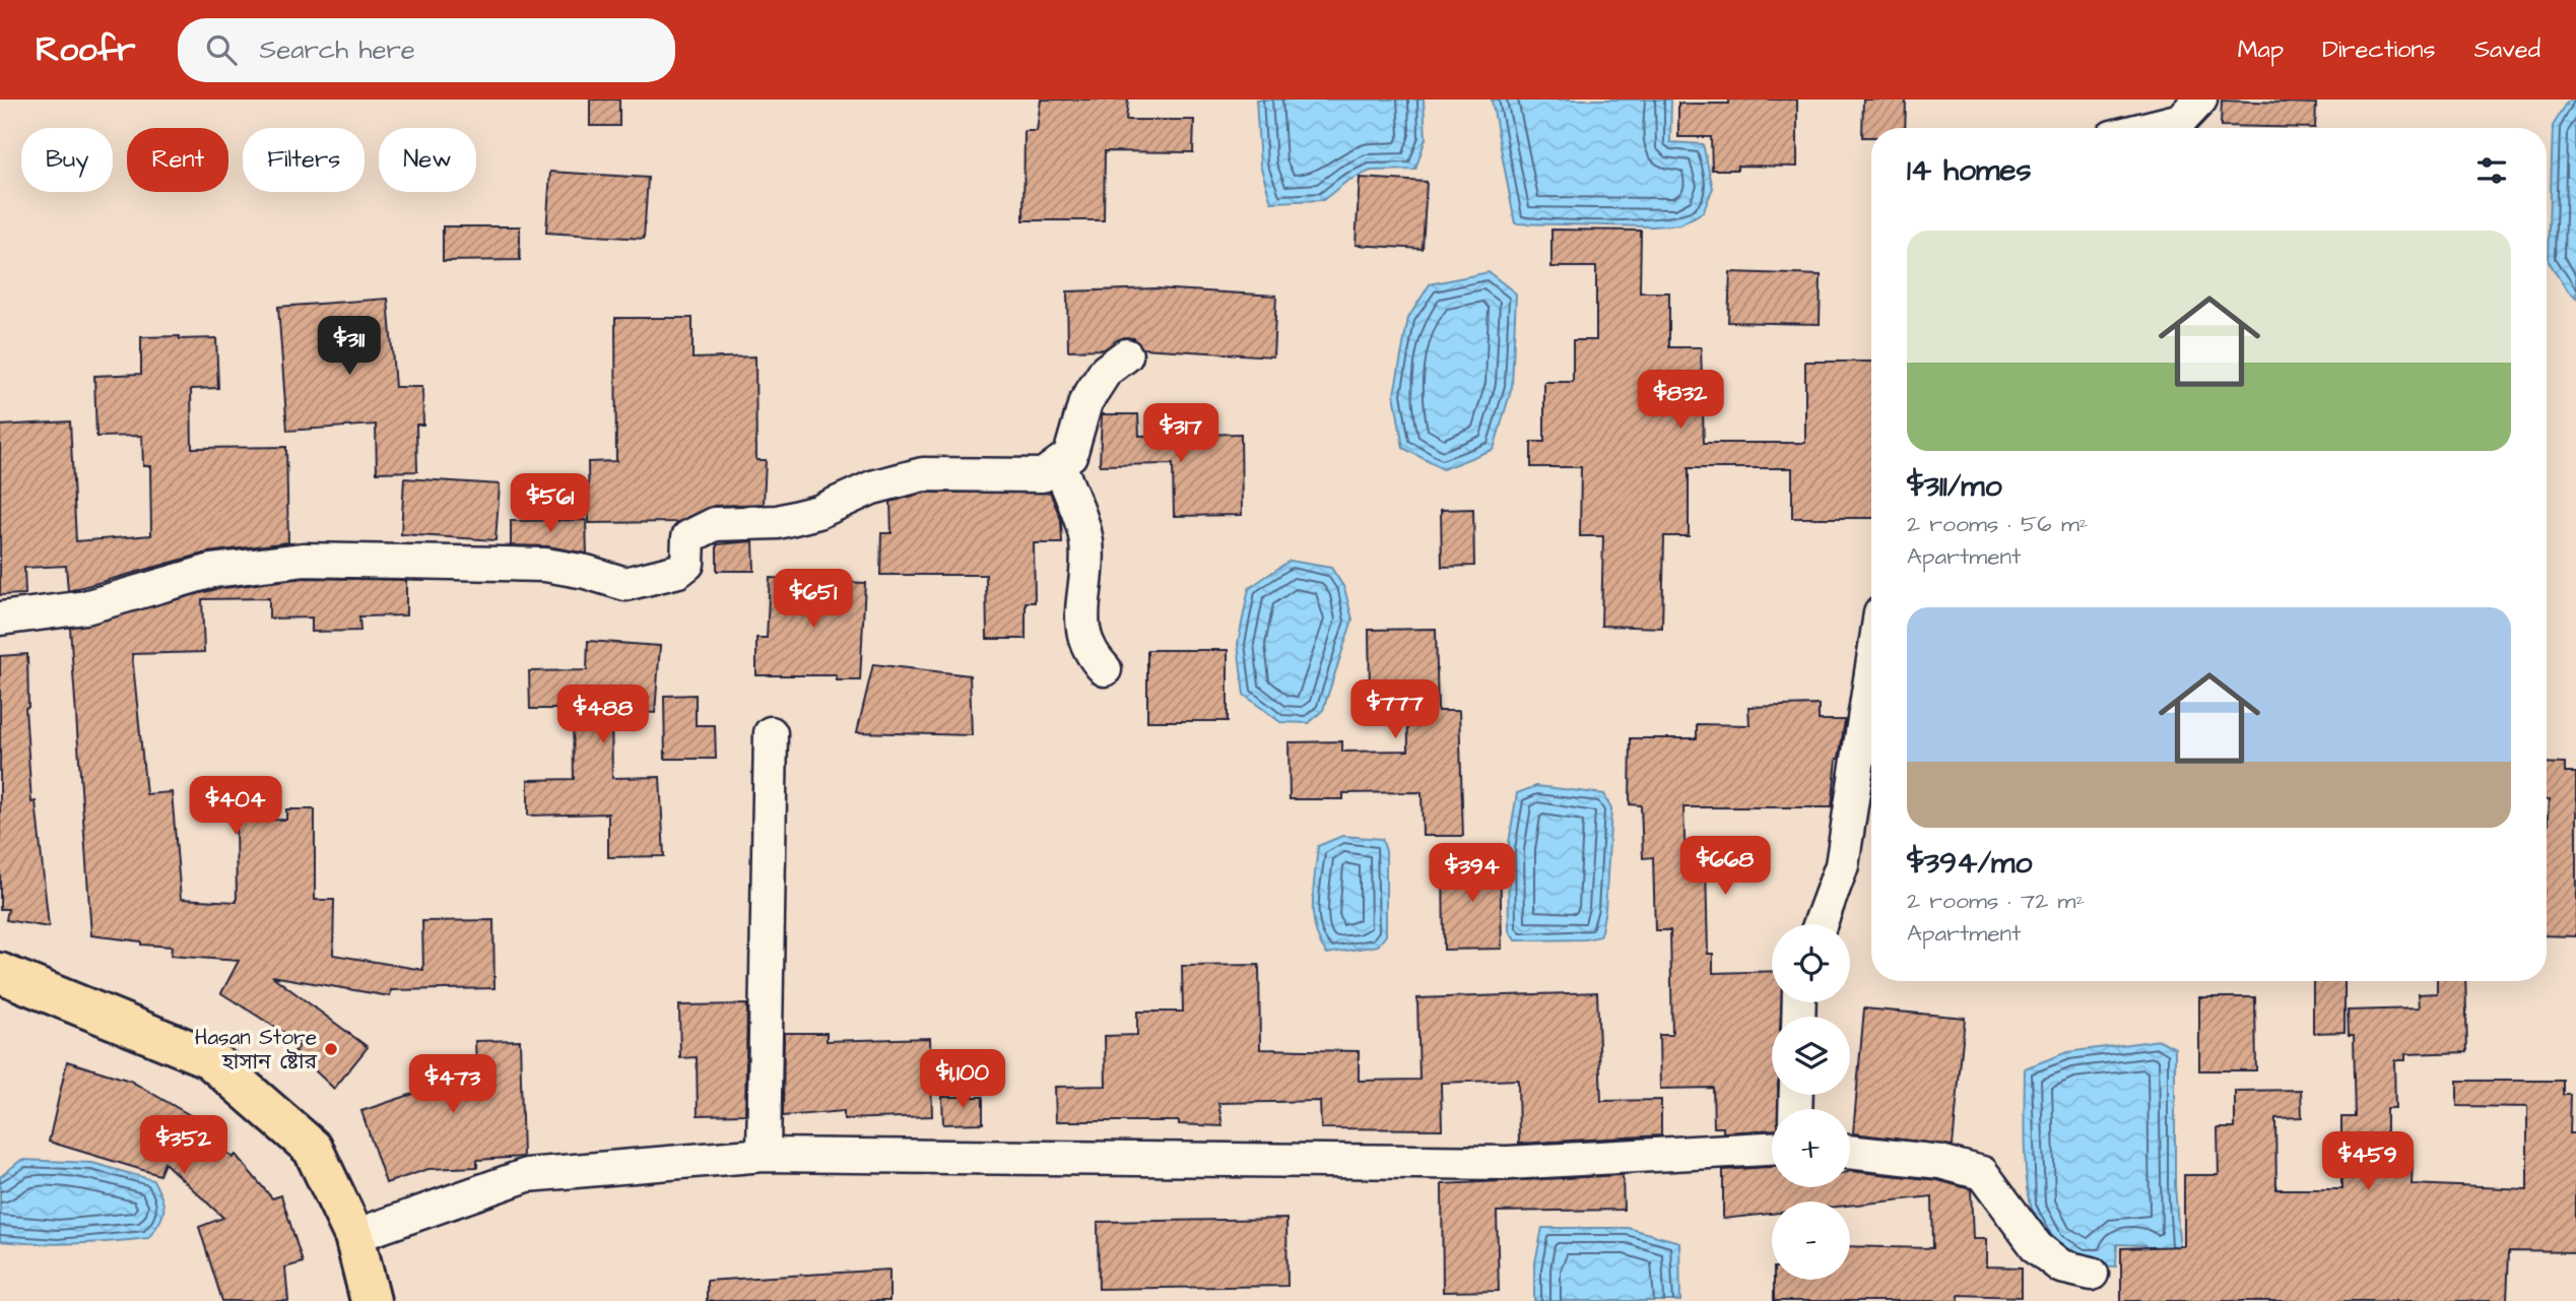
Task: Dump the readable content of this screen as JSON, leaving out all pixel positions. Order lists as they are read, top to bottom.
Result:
{
  "places": ["Hasan Store হাসান ষ্টোর"],
  "page": {
    "header": "Roofr",
    "search": "Search here",
    "nav": ["Map", "Directions", "Saved"],
    "chip": [
      "Buy",
      "Rent",
      "Filters",
      "New"
    ],
    "heading": "14 homes",
    "list": [
      {
        "name": "$311/mo",
        "note": "2 rooms · 56 m² · Apartment"
      },
      {
        "name": "$394/mo",
        "note": "2 rooms · 72 m² · Apartment"
      }
    ],
    "price": [
      "$311",
      "$832",
      "$317",
      "$561",
      "$651",
      "$777",
      "$488",
      "$404",
      "$668",
      "$394",
      "$1,100",
      "$473",
      "$352",
      "$459"
    ],
    "map_buttons": ["+", "−"]
  }
}
